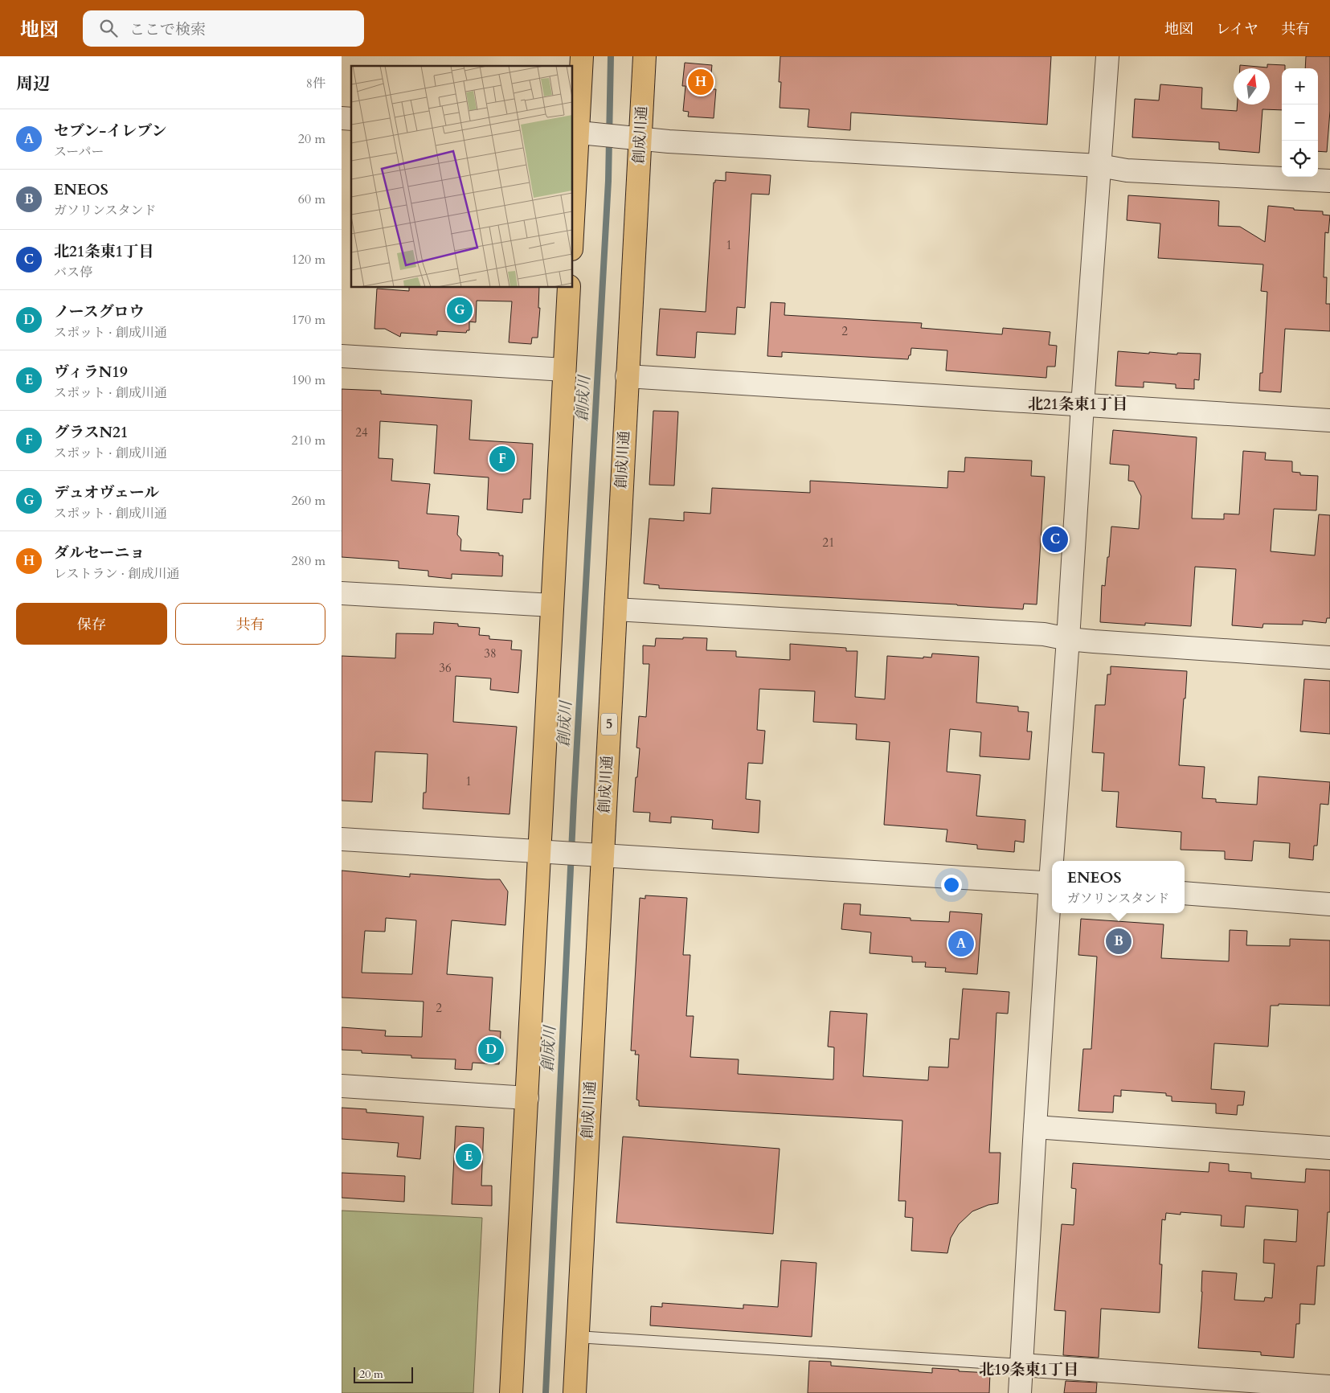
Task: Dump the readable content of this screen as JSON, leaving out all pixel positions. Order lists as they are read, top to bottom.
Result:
{
  "streets": {
    "highway": ["創成川通", "5"]
  },
  "districts": ["北21条東1丁目", "北19条東1丁目"],
  "water": ["創成川"],
  "house_numbers": [
    "1",
    "2",
    "24",
    "21",
    "38",
    "36",
    "1",
    "2"
  ],
  "scale_bar": "20 m",
  "north": "top",
  "page": {
    "header": "地図",
    "search": "ここで検索",
    "nav": ["地図", "レイヤ", "共有"],
    "heading": ["周辺", "8件"],
    "pins": [
      "H",
      "G",
      "F",
      "C",
      "B",
      "A",
      "D",
      "E"
    ],
    "map_buttons": ["+", "−"],
    "list": [
      {
        "mark": "A",
        "name": "セブン-イレブン",
        "note": "スーパー",
        "value": "20 m"
      },
      {
        "mark": "B",
        "name": "ENEOS",
        "note": "ガソリンスタンド",
        "value": "60 m"
      },
      {
        "mark": "C",
        "name": "北21条東1丁目",
        "note": "バス停",
        "value": "120 m"
      },
      {
        "mark": "D",
        "name": "ノースグロウ",
        "note": "スポット · 創成川通",
        "value": "170 m"
      },
      {
        "mark": "E",
        "name": "ヴィラN19",
        "note": "スポット · 創成川通",
        "value": "190 m"
      },
      {
        "mark": "F",
        "name": "グラスN21",
        "note": "スポット · 創成川通",
        "value": "210 m"
      },
      {
        "mark": "G",
        "name": "デュオヴェール",
        "note": "スポット · 創成川通",
        "value": "260 m"
      },
      {
        "mark": "H",
        "name": "ダルセーニョ",
        "note": "レストラン · 創成川通",
        "value": "280 m"
      }
    ],
    "buttons": ["保存", "共有"],
    "popup": ["ENEOS", "ガソリンスタンド"],
    "scale": "20 m"
  }
}
